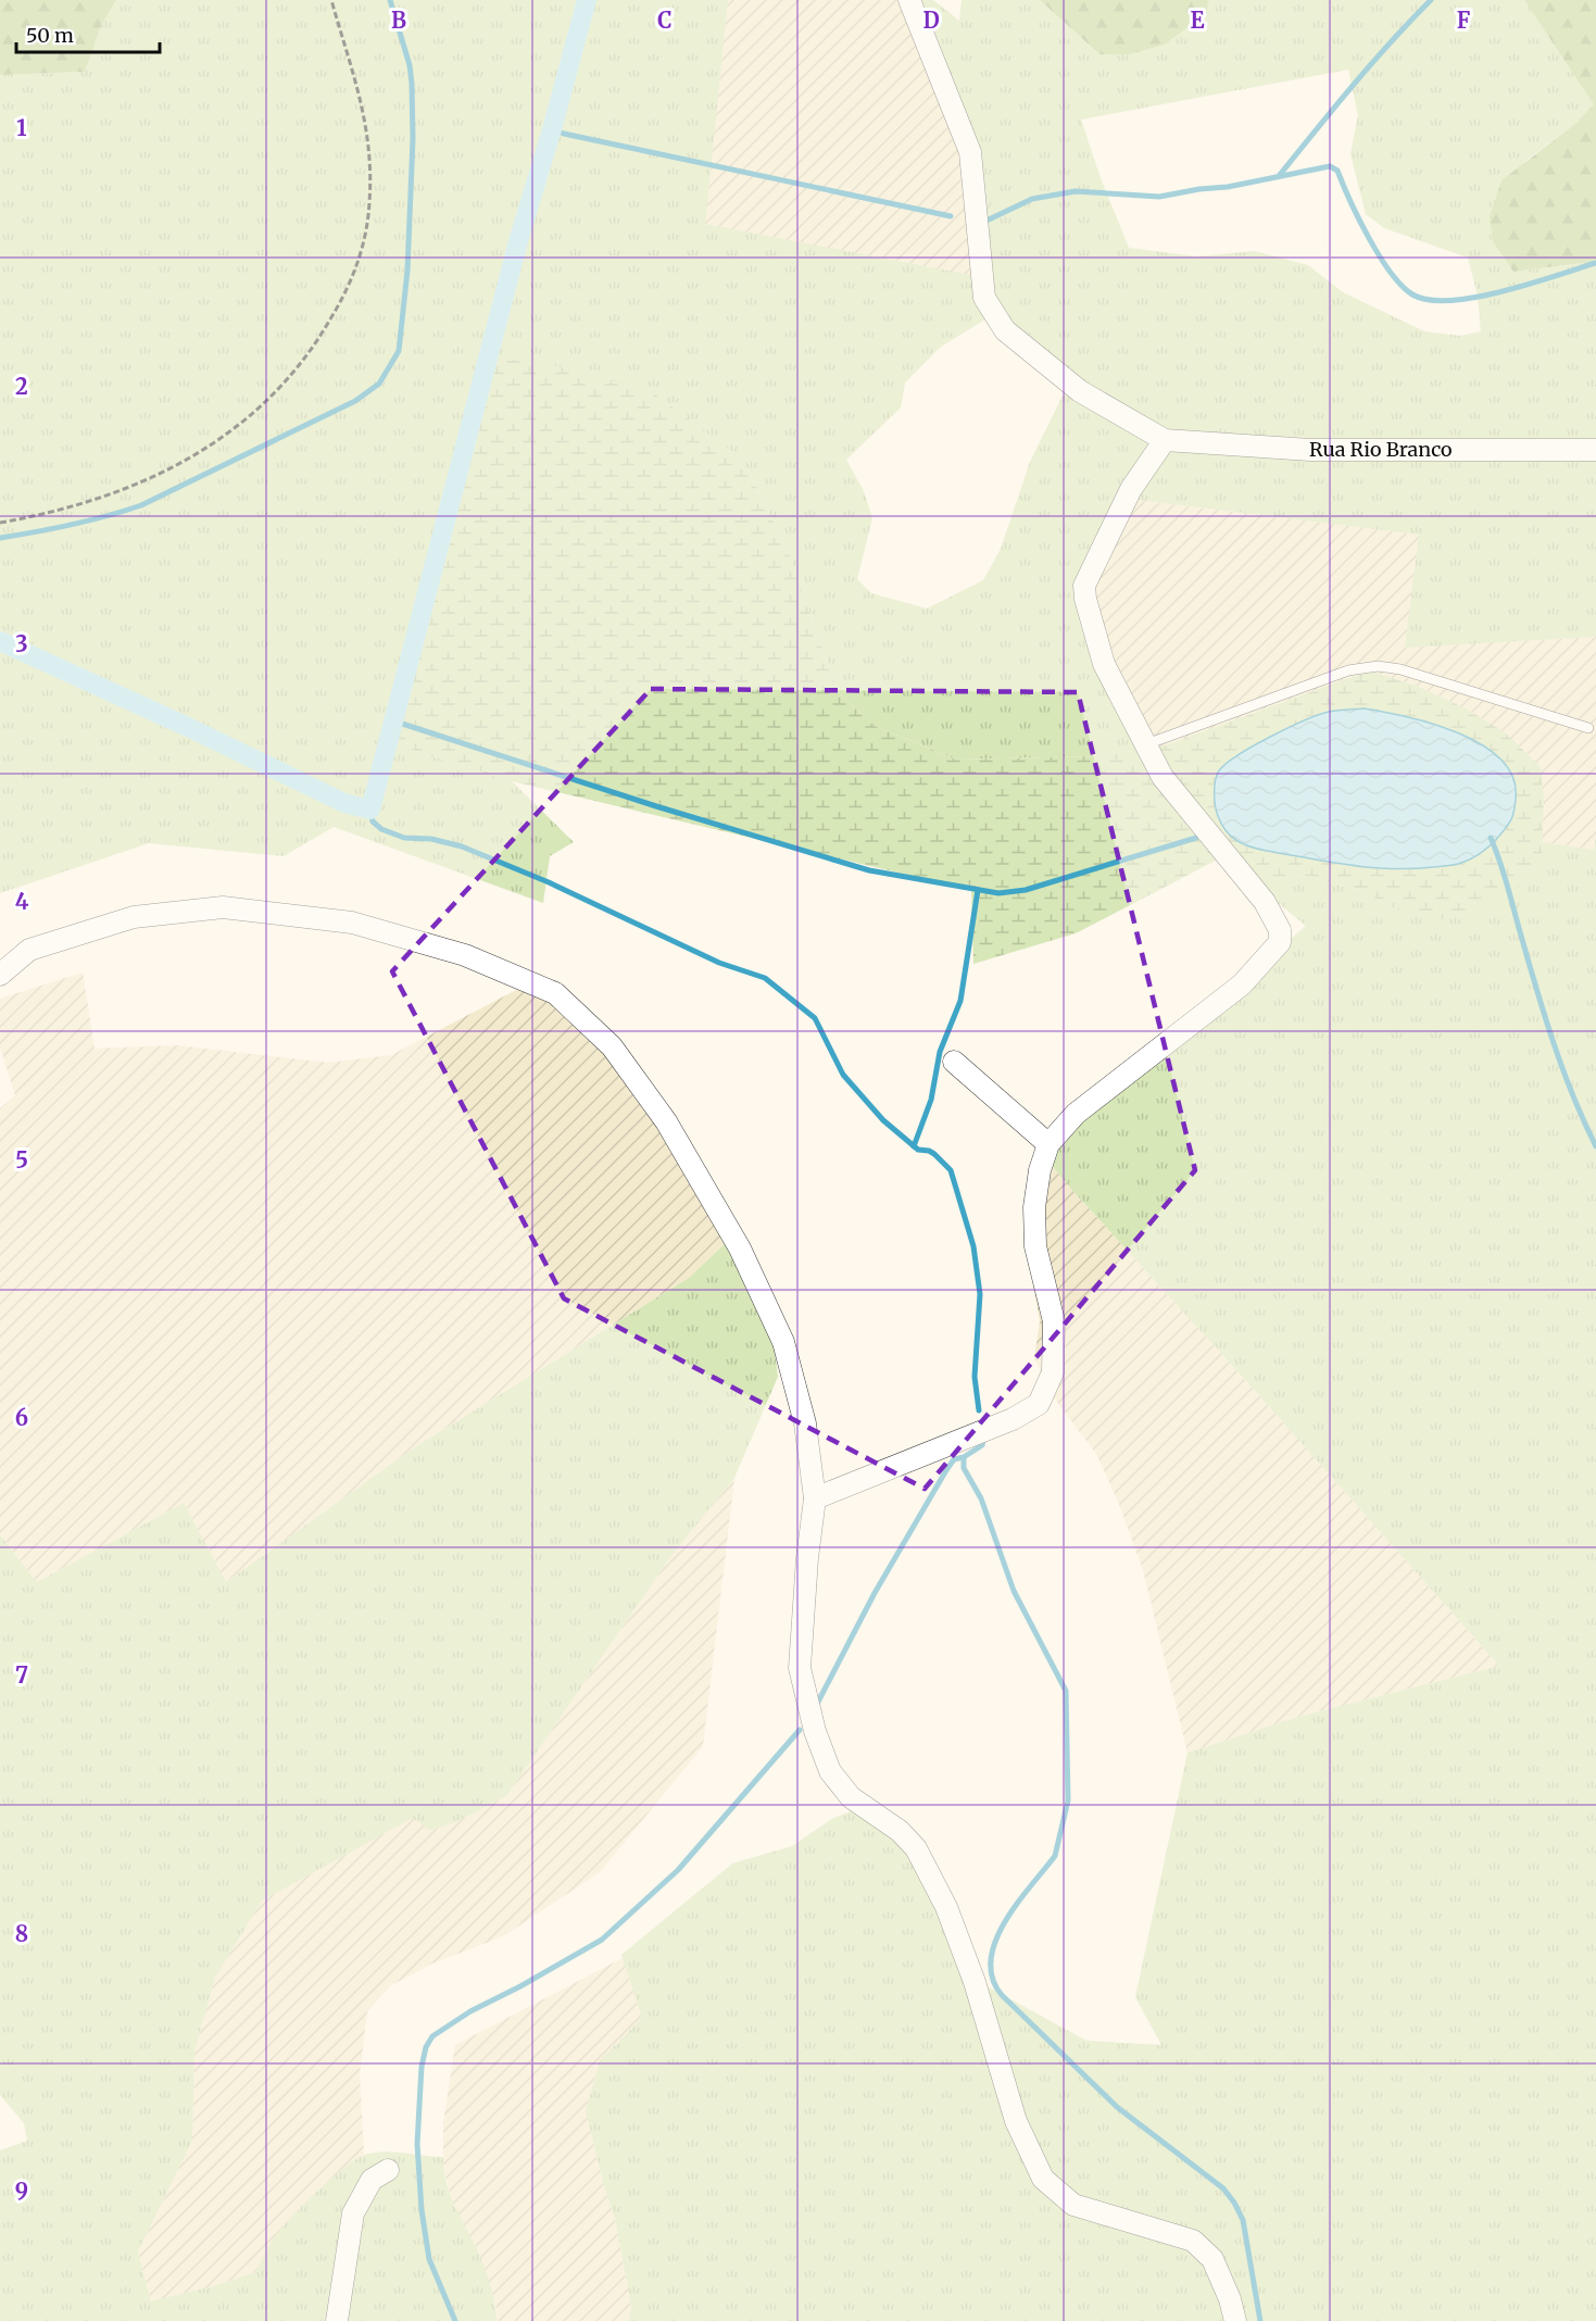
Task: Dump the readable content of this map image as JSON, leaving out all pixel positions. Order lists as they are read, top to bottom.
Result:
{
  "streets": {
    "street": ["Rua Rio Branco"]
  },
  "scale_bar": "50 m",
  "grid": {
    "columns": [
      "B",
      "C",
      "D",
      "E",
      "F"
    ],
    "rows": [
      "1",
      "2",
      "3",
      "4",
      "5",
      "6",
      "7",
      "8",
      "9"
    ]
  }
}
